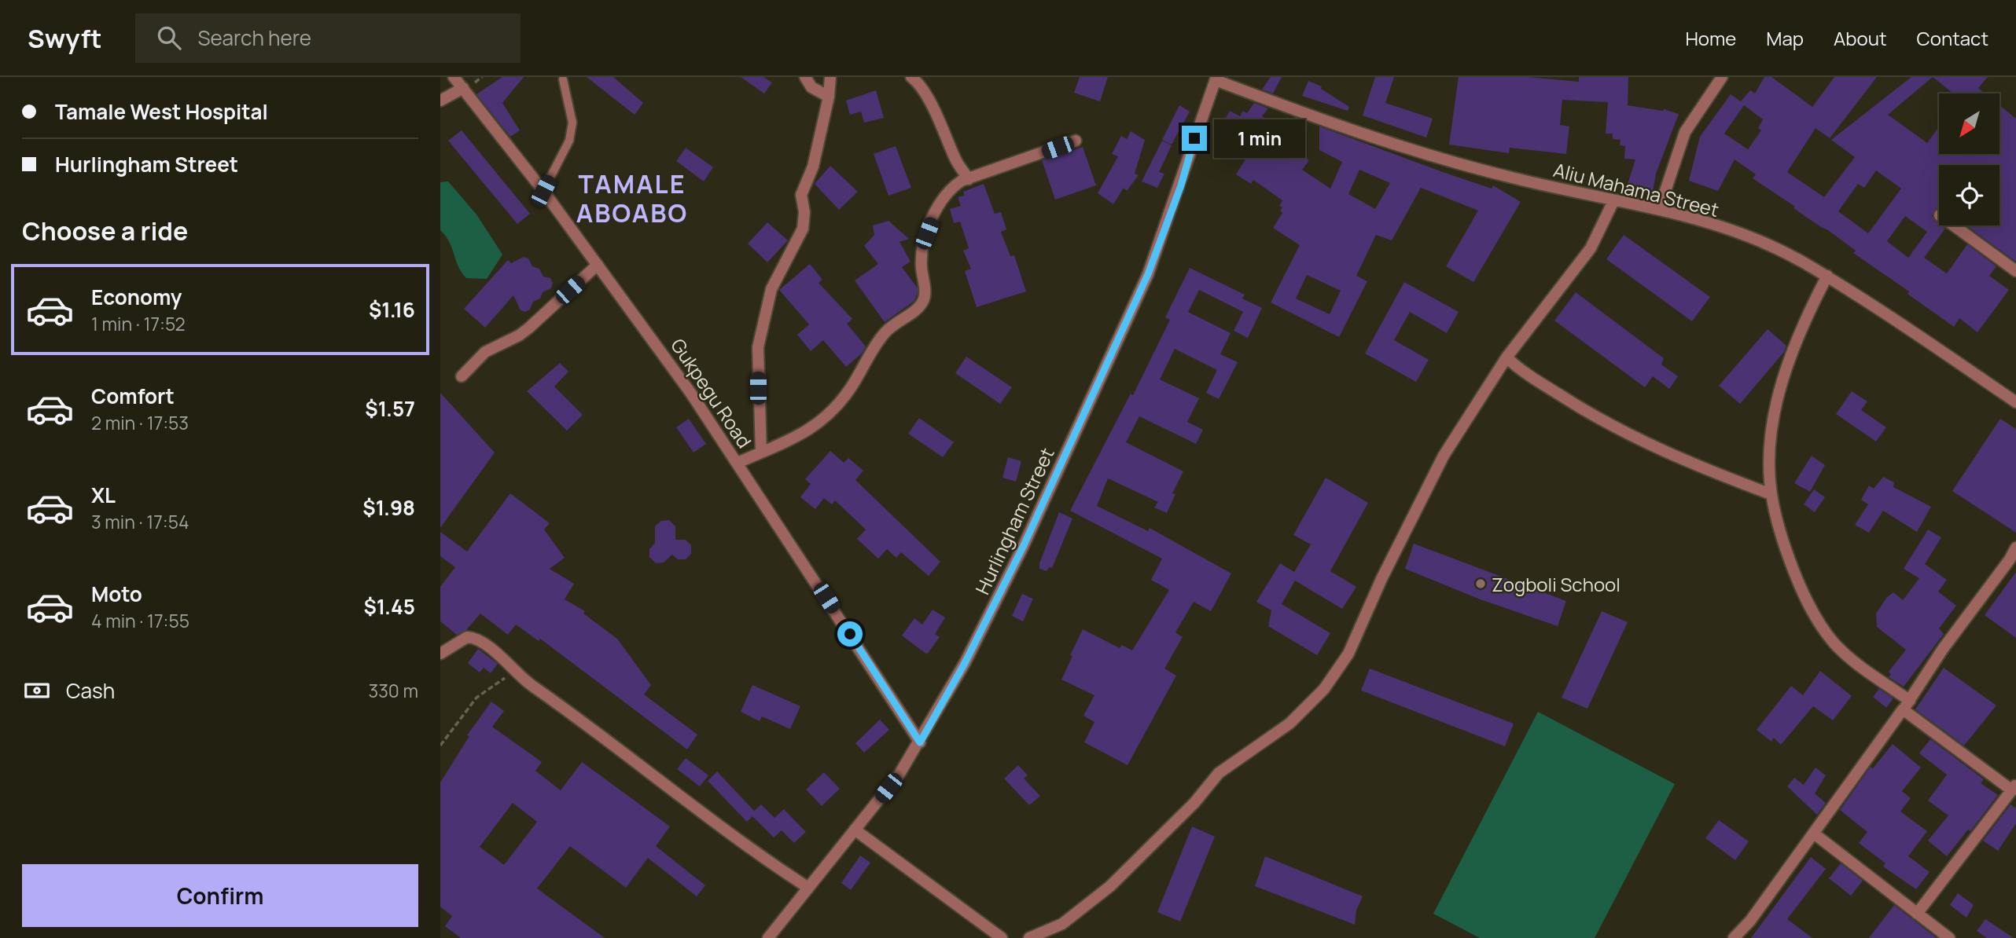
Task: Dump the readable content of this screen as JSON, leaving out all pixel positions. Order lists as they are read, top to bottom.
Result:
{
  "streets": {
    "street": ["Aliu Mahama Street", "Gukpegu Road", "Hurlingham Street"]
  },
  "crossings": [
    ["Aliu Mahama Street", "Hurlingham Street"],
    ["Gukpegu Road", "Hurlingham Street"]
  ],
  "districts": ["TAMALE ABOABO"],
  "places": ["Zogboli School"],
  "north": "bottom left",
  "page": {
    "header": "Swyft",
    "search": "Search here",
    "nav": [
      "Home",
      "Map",
      "About",
      "Contact"
    ],
    "banner": ["Tamale West Hospital", "Hurlingham Street"],
    "bubble": "1 min",
    "heading": "Choose a ride",
    "list": [
      {
        "name": "Economy",
        "note": "1 min · 17:52",
        "value": "$1.16"
      },
      {
        "name": "Comfort",
        "note": "2 min · 17:53",
        "value": "$1.57"
      },
      {
        "name": "XL",
        "note": "3 min · 17:54",
        "value": "$1.98"
      },
      {
        "name": "Moto",
        "note": "4 min · 17:55",
        "value": "$1.45"
      }
    ],
    "pay": ["Cash", "330 m"],
    "buttons": "Confirm"
  }
}
